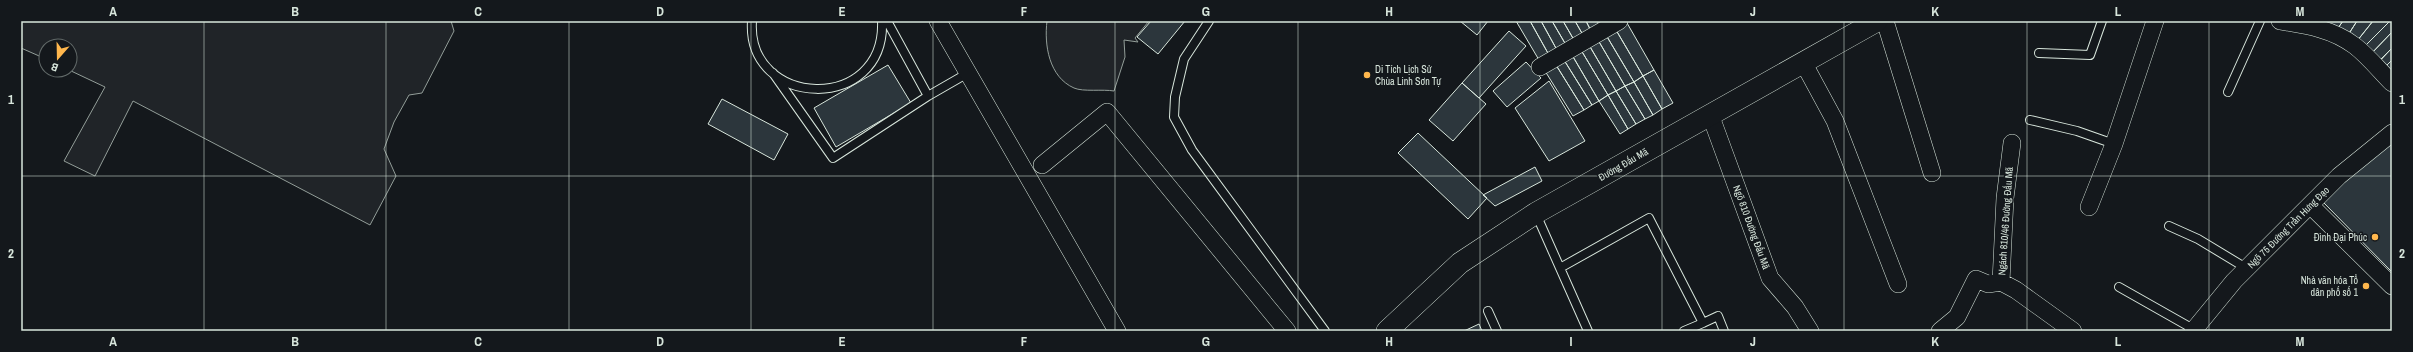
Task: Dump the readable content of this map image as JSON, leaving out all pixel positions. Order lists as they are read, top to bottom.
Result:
{
  "streets": {
    "street": [
      "Đường Đấu Mã",
      "Ngách 810/46 Đường Đấu Mã",
      "Ngõ 810 Đường Đấu Mã",
      "Ngõ 75 Đường Trần Hưng Đạo"
    ]
  },
  "crossings": [
    ["Đường Đấu Mã", "Ngõ 810 Đường Đấu Mã"]
  ],
  "places": ["Di Tích Lịch Sử Chùa Linh Sơn Tự", "Đình Đại Phúc", "Nhà văn hóa Tổ dân phố số 1"],
  "north": "bottom",
  "grid": {
    "columns": [
      "A",
      "B",
      "C",
      "D",
      "E",
      "F",
      "G",
      "H",
      "I",
      "J",
      "K",
      "L",
      "M"
    ],
    "rows": ["1", "2"]
  }
}
